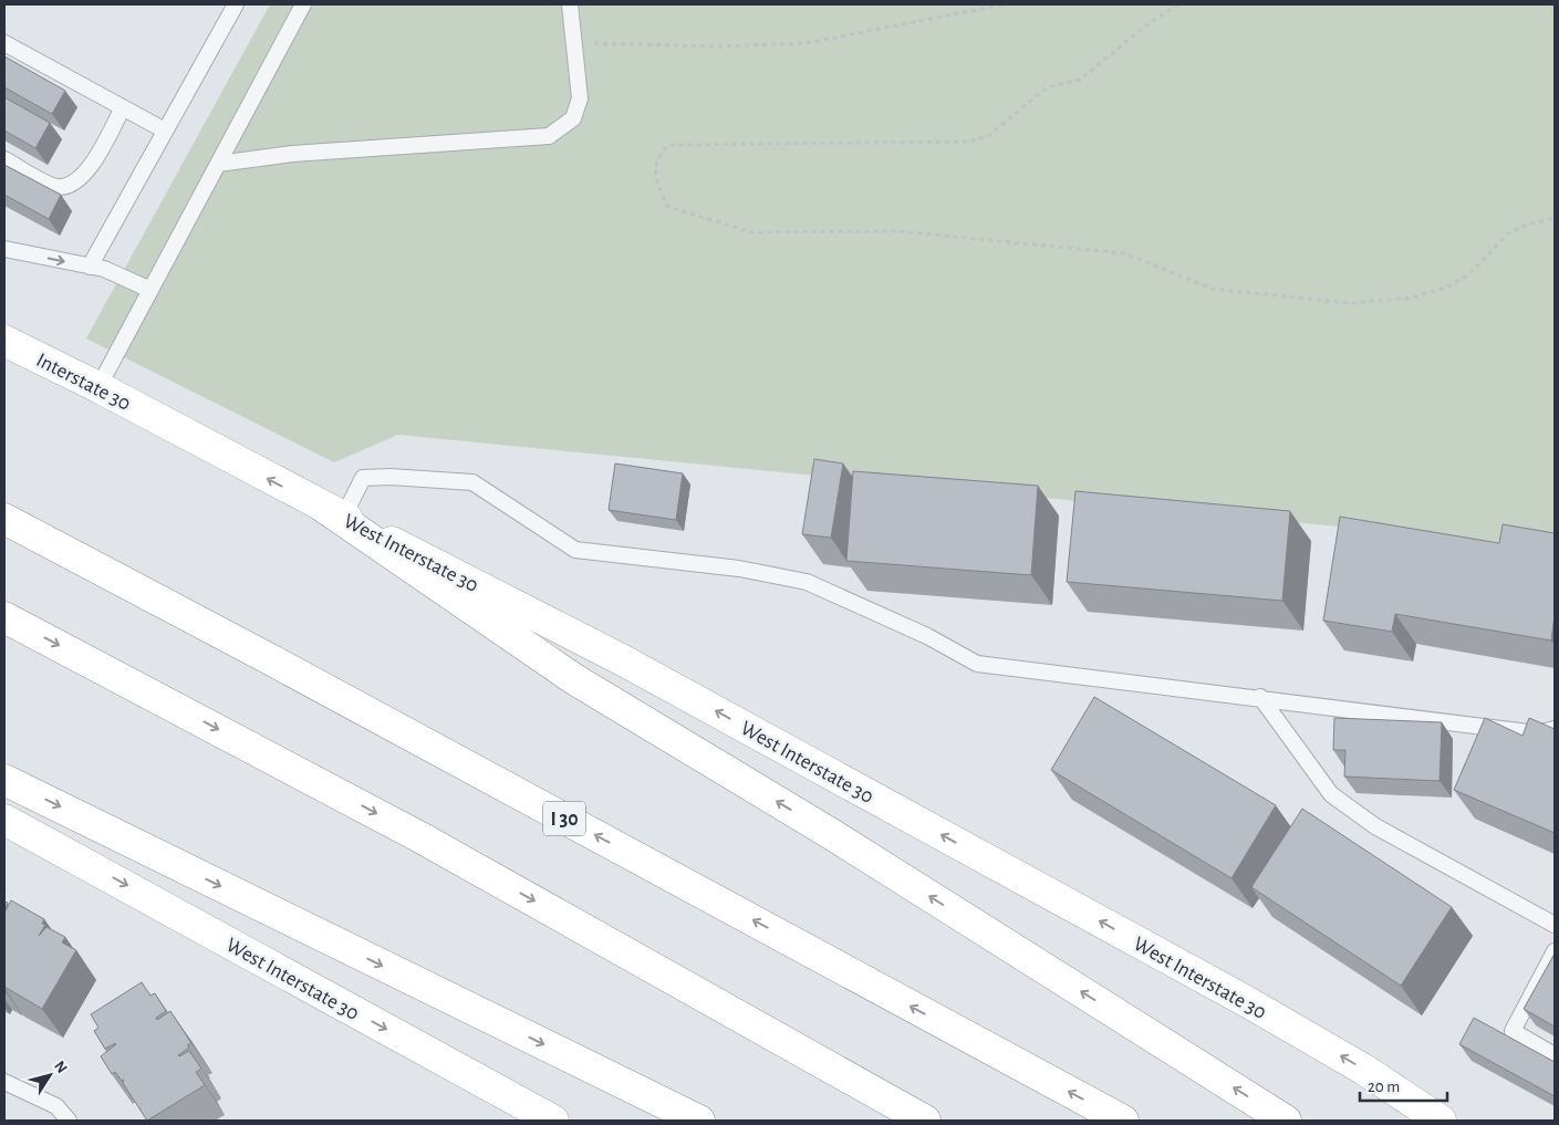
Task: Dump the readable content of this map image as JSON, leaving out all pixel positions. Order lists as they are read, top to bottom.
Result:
{
  "streets": {
    "main road": ["Interstate 30", "West Interstate 30", "I 30"]
  },
  "crossings": [
    ["Interstate 30", "West Interstate 30"]
  ],
  "scale_bar": "20 m",
  "north": "top right"
}
